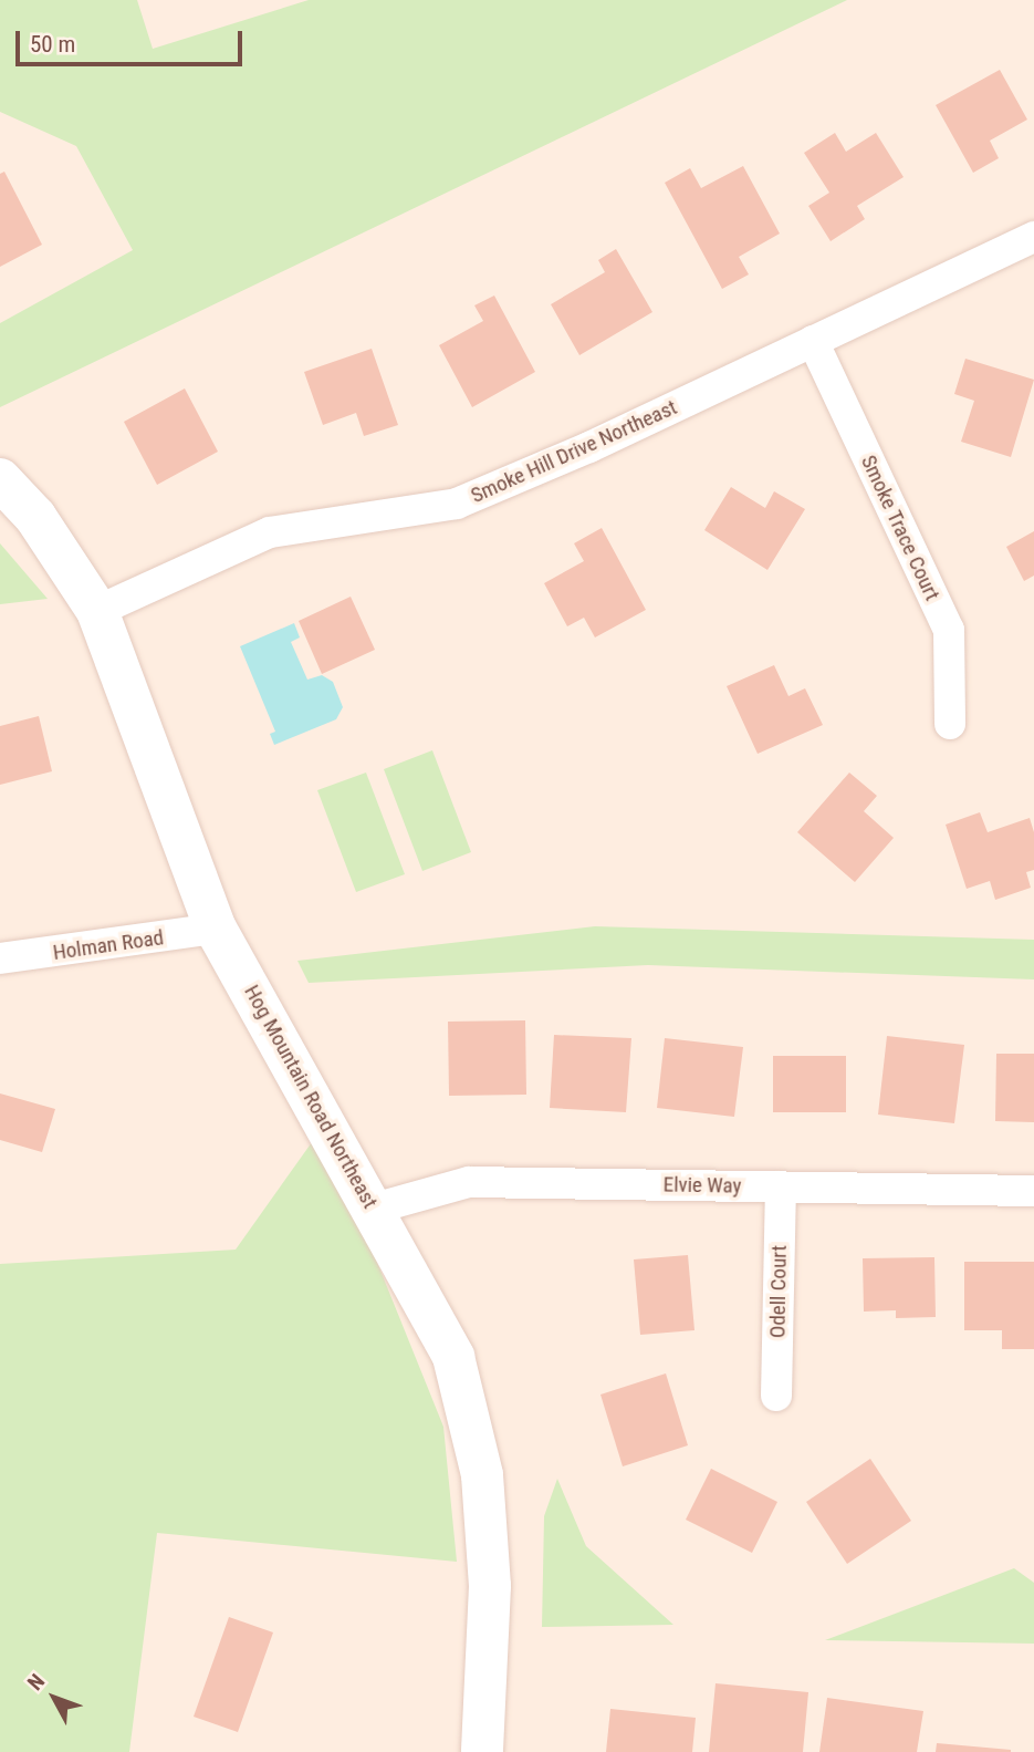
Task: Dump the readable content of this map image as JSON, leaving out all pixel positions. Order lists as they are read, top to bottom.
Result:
{
  "streets": {
    "street": [
      "Smoke Hill Drive Northeast",
      "Smoke Trace Court",
      "Holman Road",
      "Hog Mountain Road Northeast",
      "Elvie Way",
      "Odell Court"
    ]
  },
  "crossings": [
    ["Smoke Hill Drive Northeast", "Smoke Trace Court"],
    ["Smoke Hill Drive Northeast", "Hog Mountain Road Northeast"],
    ["Holman Road", "Hog Mountain Road Northeast"],
    ["Hog Mountain Road Northeast", "Elvie Way"],
    ["Elvie Way", "Odell Court"]
  ],
  "scale_bar": "50 m",
  "north": "top left"
}
